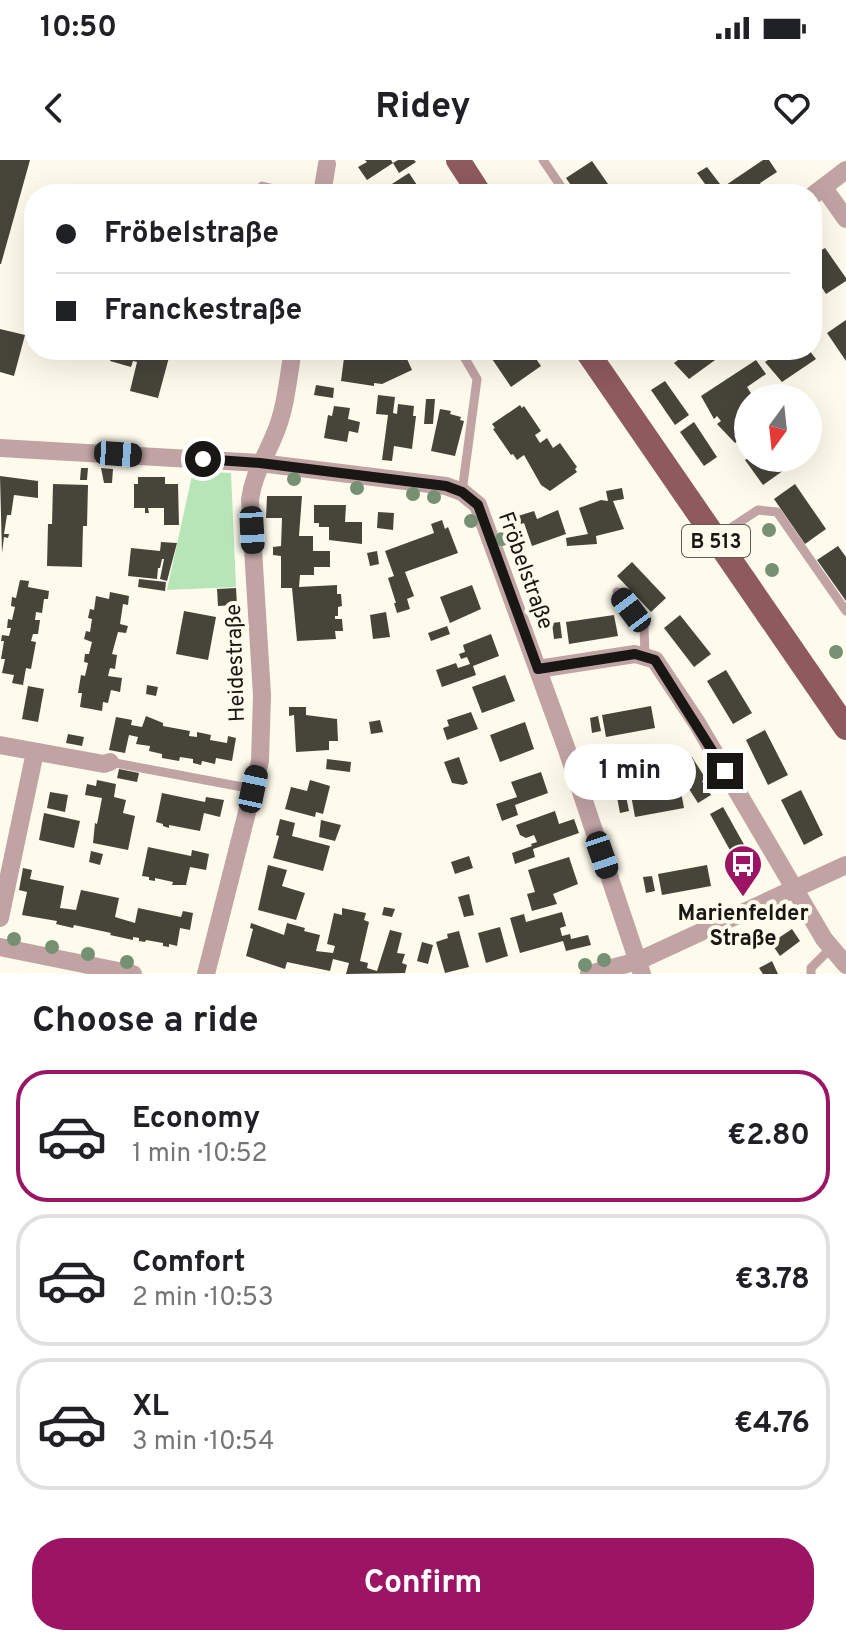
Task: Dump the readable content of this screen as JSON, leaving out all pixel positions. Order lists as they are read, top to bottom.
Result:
{
  "streets": {
    "main road": ["B 513"],
    "street": ["Fröbelstraße", "Heidestraße"]
  },
  "places": {
    "bus stop": ["Marienfelder Straße"]
  },
  "north": "bottom",
  "page": {
    "status": "10:50",
    "header": "Ridey",
    "banner": ["Fröbelstraße", "Franckestraße"],
    "bubble": "1 min",
    "heading": "Choose a ride",
    "list": [
      {
        "name": "Economy",
        "note": "1 min · 10:52",
        "value": "€2.80"
      },
      {
        "name": "Comfort",
        "note": "2 min · 10:53",
        "value": "€3.78"
      },
      {
        "name": "XL",
        "note": "3 min · 10:54",
        "value": "€4.76"
      }
    ],
    "buttons": "Confirm"
  }
}
